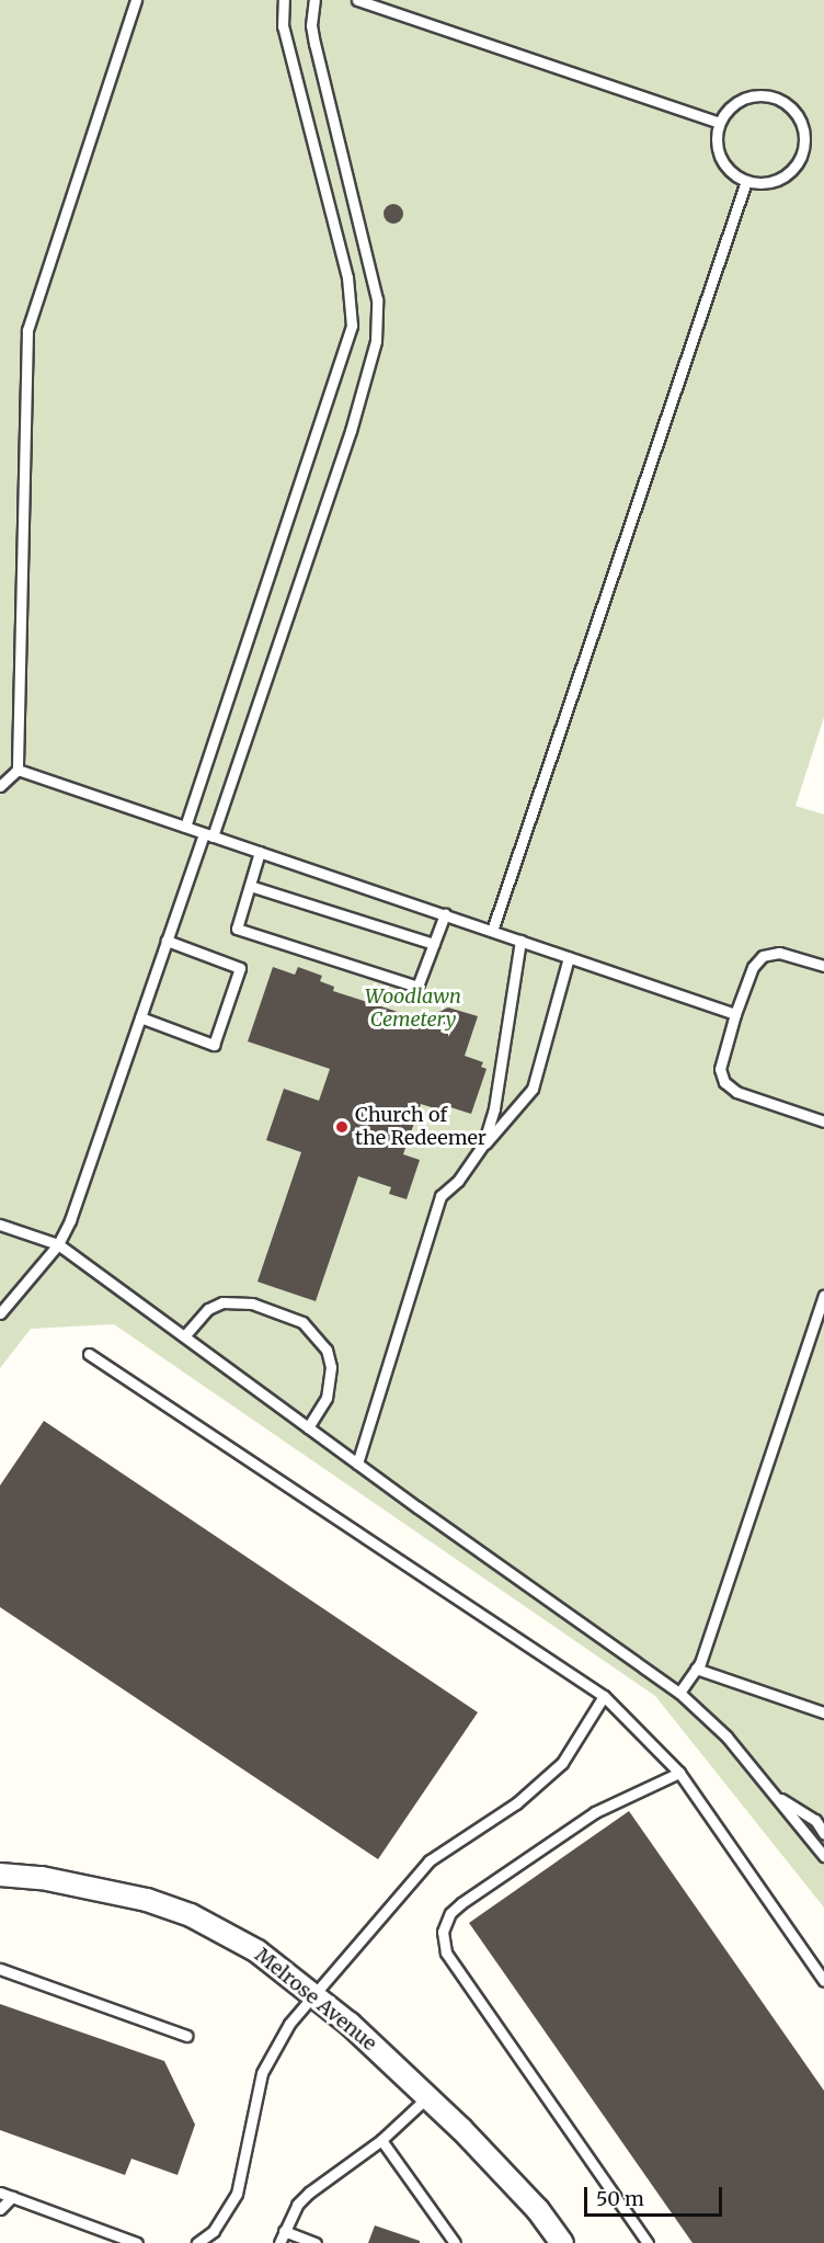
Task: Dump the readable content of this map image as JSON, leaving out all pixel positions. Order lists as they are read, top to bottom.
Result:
{
  "streets": {
    "street": ["Melrose Avenue"]
  },
  "parks": ["Woodlawn Cemetery"],
  "places": ["Church of the Redeemer"],
  "scale_bar": "50 m"
}
